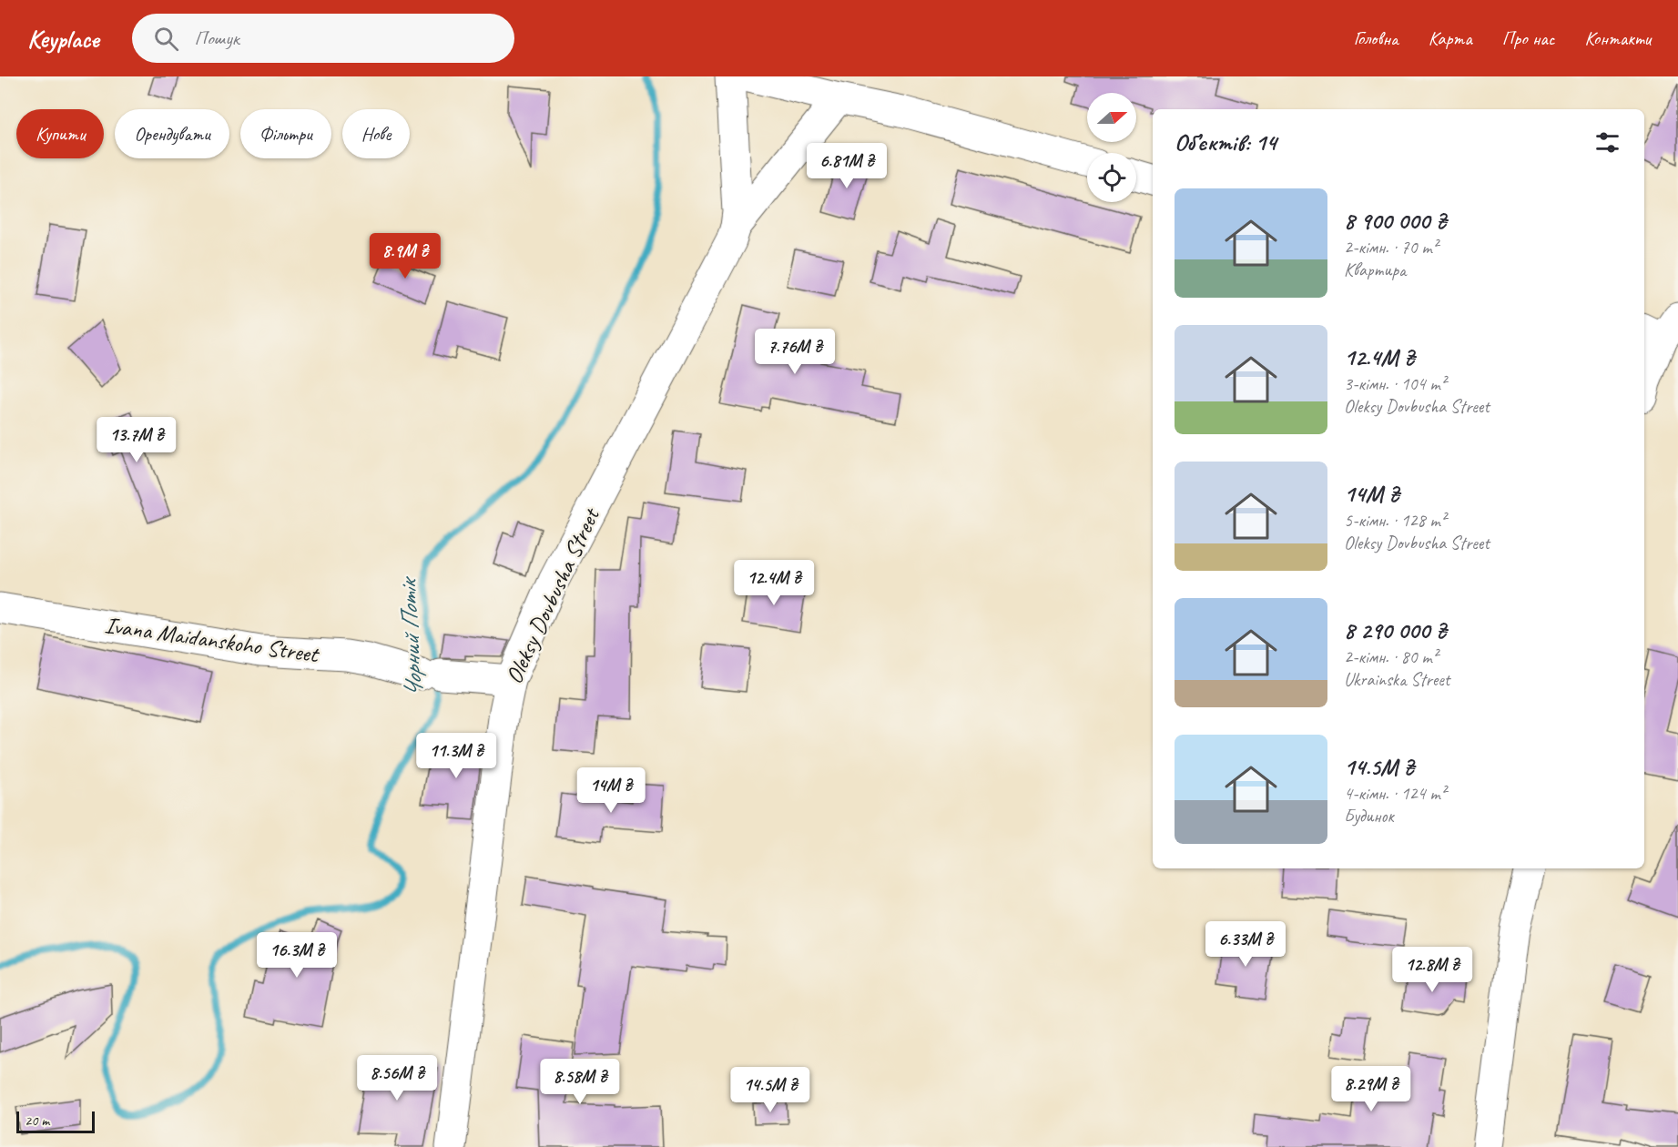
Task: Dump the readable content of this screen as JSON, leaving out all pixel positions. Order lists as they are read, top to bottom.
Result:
{
  "streets": {
    "street": ["Oleksy Dovbusha Street", "Ivana Maidanskoho Street"]
  },
  "crossings": [
    ["Oleksy Dovbusha Street", "Ivana Maidanskoho Street"]
  ],
  "water": ["Чорний Потік"],
  "scale_bar": "20 m",
  "north": "right",
  "page": {
    "header": "Keyplace",
    "search": "Пошук",
    "nav": [
      "Головна",
      "Карта",
      "Про нас",
      "Контакти"
    ],
    "chip": [
      "Купити",
      "Орендувати",
      "Фільтри",
      "Нове"
    ],
    "heading": "Об’єктів: 14",
    "price": [
      "6.81M ₴",
      "8.9M ₴",
      "7.76M ₴",
      "13.7M ₴",
      "12.4M ₴",
      "11.3M ₴",
      "14M ₴",
      "6.33M ₴",
      "16.3M ₴",
      "12.8M ₴",
      "8.56M ₴",
      "8.58M ₴",
      "8.29M ₴",
      "14.5M ₴"
    ],
    "list": [
      {
        "name": "8 900 000 ₴",
        "note": "2-кімн. · 70 m² · Квартира"
      },
      {
        "name": "12.4M ₴",
        "note": "3-кімн. · 104 m² · Oleksy Dovbusha Street"
      },
      {
        "name": "14M ₴",
        "note": "5-кімн. · 128 m² · Oleksy Dovbusha Street"
      },
      {
        "name": "8 290 000 ₴",
        "note": "2-кімн. · 80 m² · Ukrainska Street"
      },
      {
        "name": "14.5M ₴",
        "note": "4-кімн. · 124 m² · Будинок"
      }
    ],
    "scale": "20 m"
  }
}
